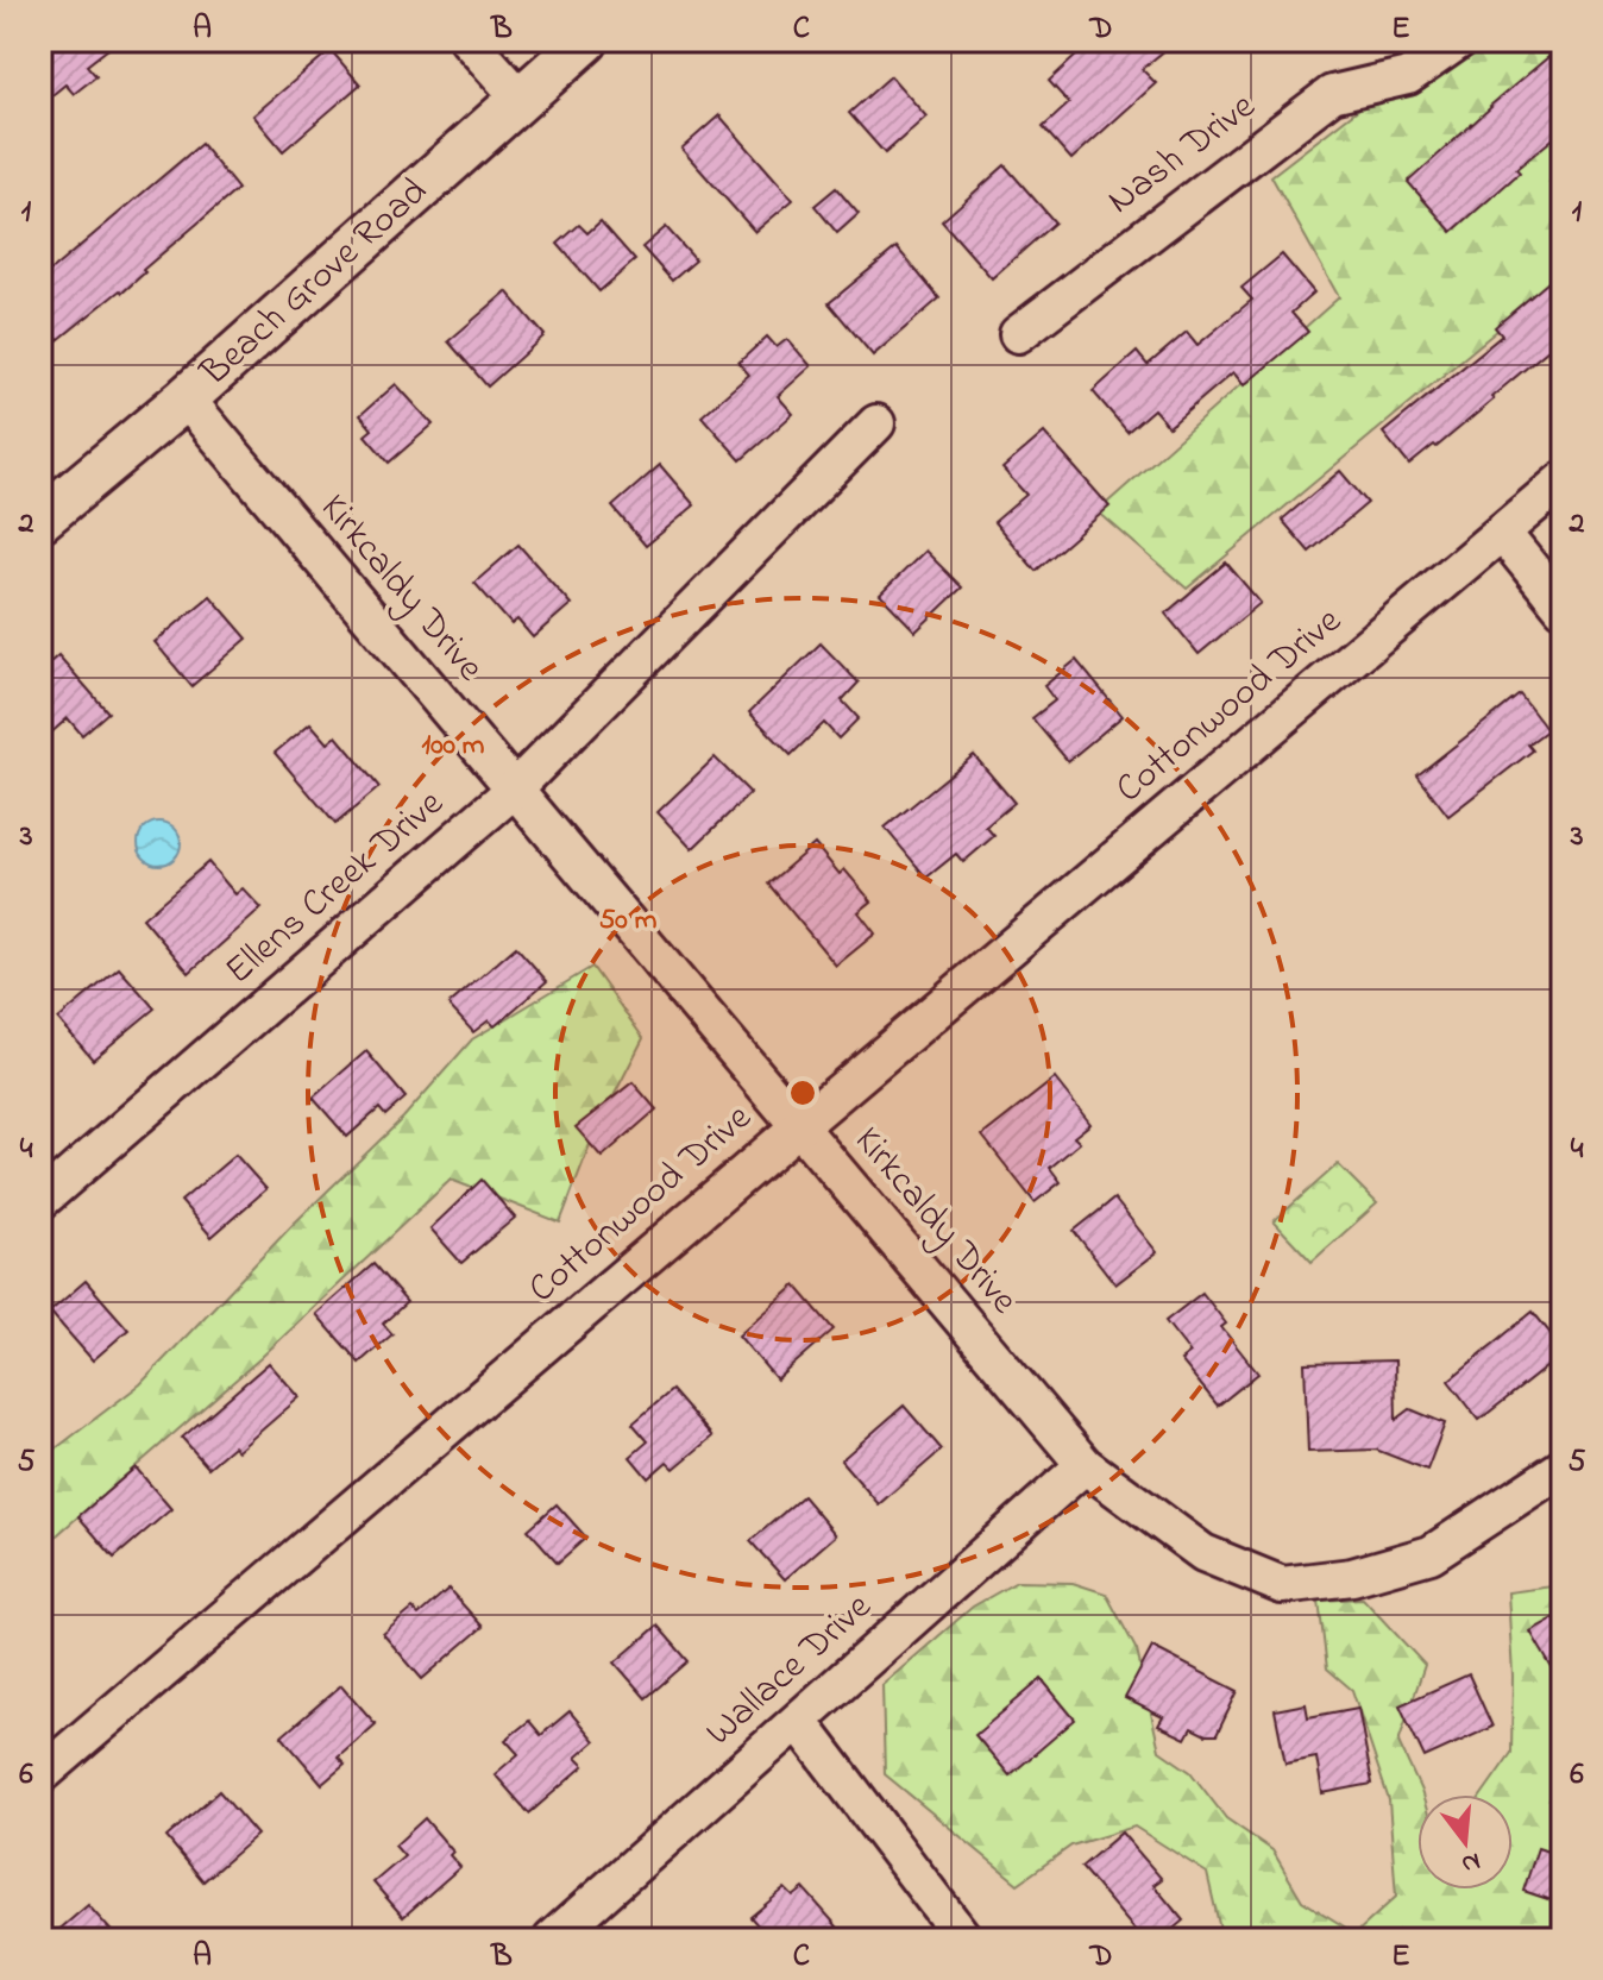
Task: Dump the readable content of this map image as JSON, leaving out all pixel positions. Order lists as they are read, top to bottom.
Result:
{
  "streets": {
    "street": [
      "Nash Drive",
      "Beach Grove Road",
      "Kirkcaldy Drive",
      "Cottonwood Drive",
      "Ellens Creek Drive",
      "Wallace Drive"
    ]
  },
  "crossings": [
    ["Beach Grove Road", "Kirkcaldy Drive"],
    ["Kirkcaldy Drive", "Cottonwood Drive"],
    ["Kirkcaldy Drive", "Ellens Creek Drive"],
    ["Kirkcaldy Drive", "Wallace Drive"]
  ],
  "north": "bottom",
  "grid": {
    "columns": [
      "A",
      "B",
      "C",
      "D",
      "E"
    ],
    "rows": [
      "1",
      "2",
      "3",
      "4",
      "5",
      "6"
    ]
  },
  "rings": ["100 m", "50 m"]
}
